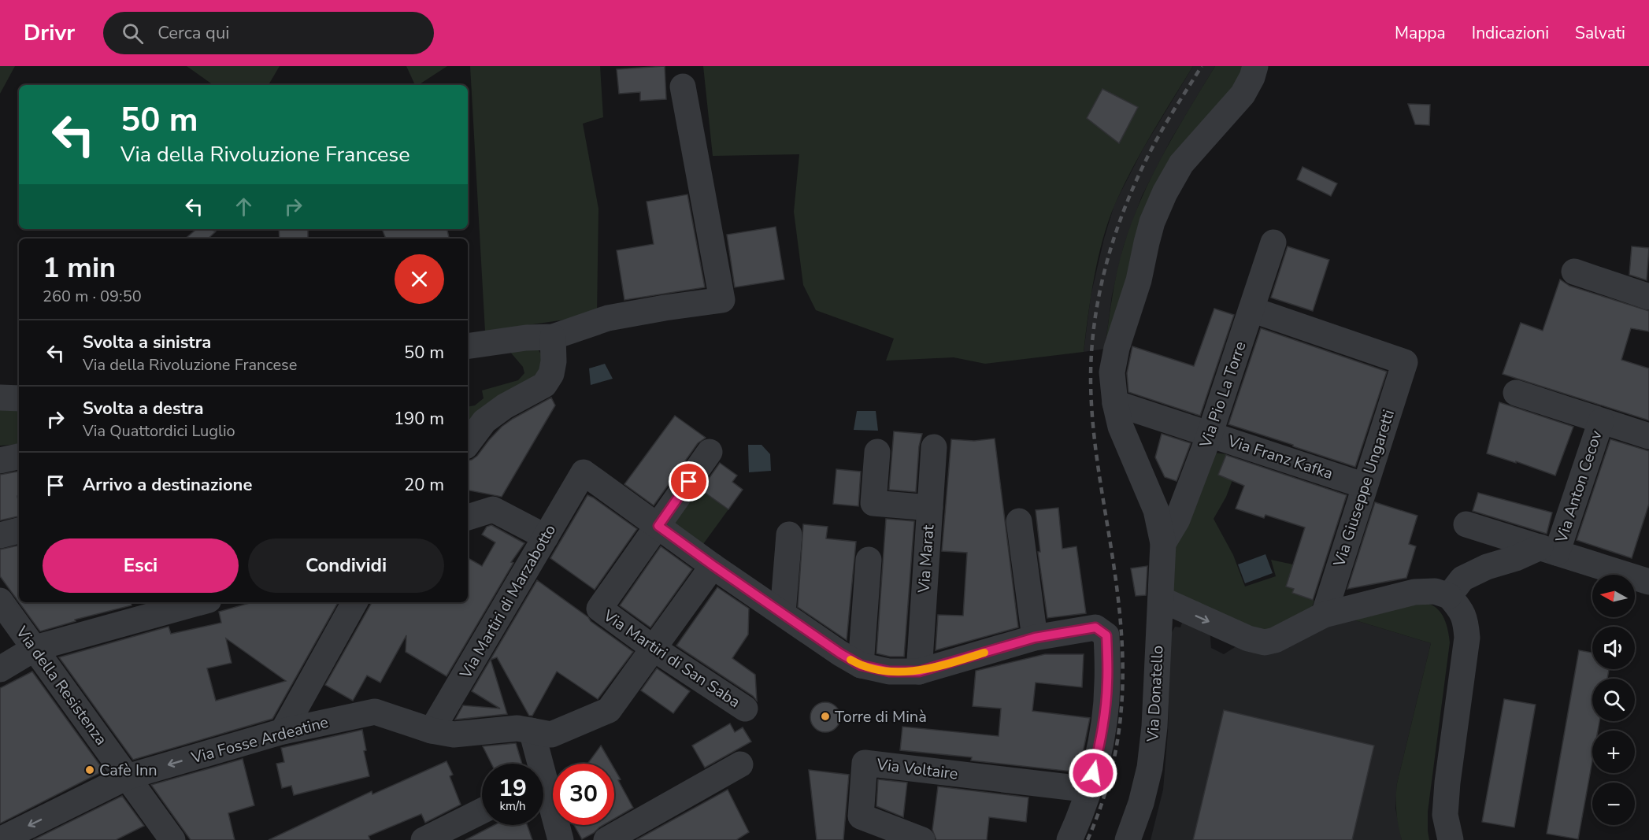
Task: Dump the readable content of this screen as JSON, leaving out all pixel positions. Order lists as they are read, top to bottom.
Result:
{
  "streets": {
    "street": [
      "Via Pio La Torre",
      "Via Franz Kafka",
      "Via Anton Cecov",
      "Via Giuseppe Ungaretti",
      "Via Marat",
      "Via Martiri di Marzabotto",
      "Via Martiri di San Saba",
      "Via della Resistenza",
      "Via Donatello",
      "Via Fosse Ardeatine",
      "Via Voltaire"
    ]
  },
  "crossings": [
    ["Via Pio La Torre", "Via Franz Kafka"],
    ["Via Pio La Torre", "Via Giuseppe Ungaretti"],
    ["Via Pio La Torre", "Via Donatello"],
    ["Via Franz Kafka", "Via Giuseppe Ungaretti"],
    ["Via Franz Kafka", "Via Donatello"],
    ["Via Martiri di Marzabotto", "Via Martiri di San Saba"],
    ["Via Martiri di Marzabotto", "Via Fosse Ardeatine"],
    ["Via Martiri di San Saba", "Via Fosse Ardeatine"],
    ["Via della Resistenza", "Via Fosse Ardeatine"]
  ],
  "places": ["Torre di Minà", "Cafè Inn"],
  "north": "left",
  "page": {
    "header": "Drivr",
    "search": "Cerca qui",
    "nav": ["Mappa", "Indicazioni", "Salvati"],
    "turn": ["50 m", "Via della Rivoluzione Francese"],
    "heading": ["1 min", "260 m · 09:50"],
    "list": [
      {
        "name": "Svolta a sinistra",
        "note": "Via della Rivoluzione Francese",
        "value": "50 m"
      },
      {
        "name": "Svolta a destra",
        "note": "Via Quattordici Luglio",
        "value": "190 m"
      },
      {
        "name": "Arrivo a destinazione",
        "value": "20 m"
      }
    ],
    "buttons": ["Esci", "Condividi"],
    "map_buttons": ["+", "−"],
    "speed": "19 km/h",
    "limit": "30"
  }
}
